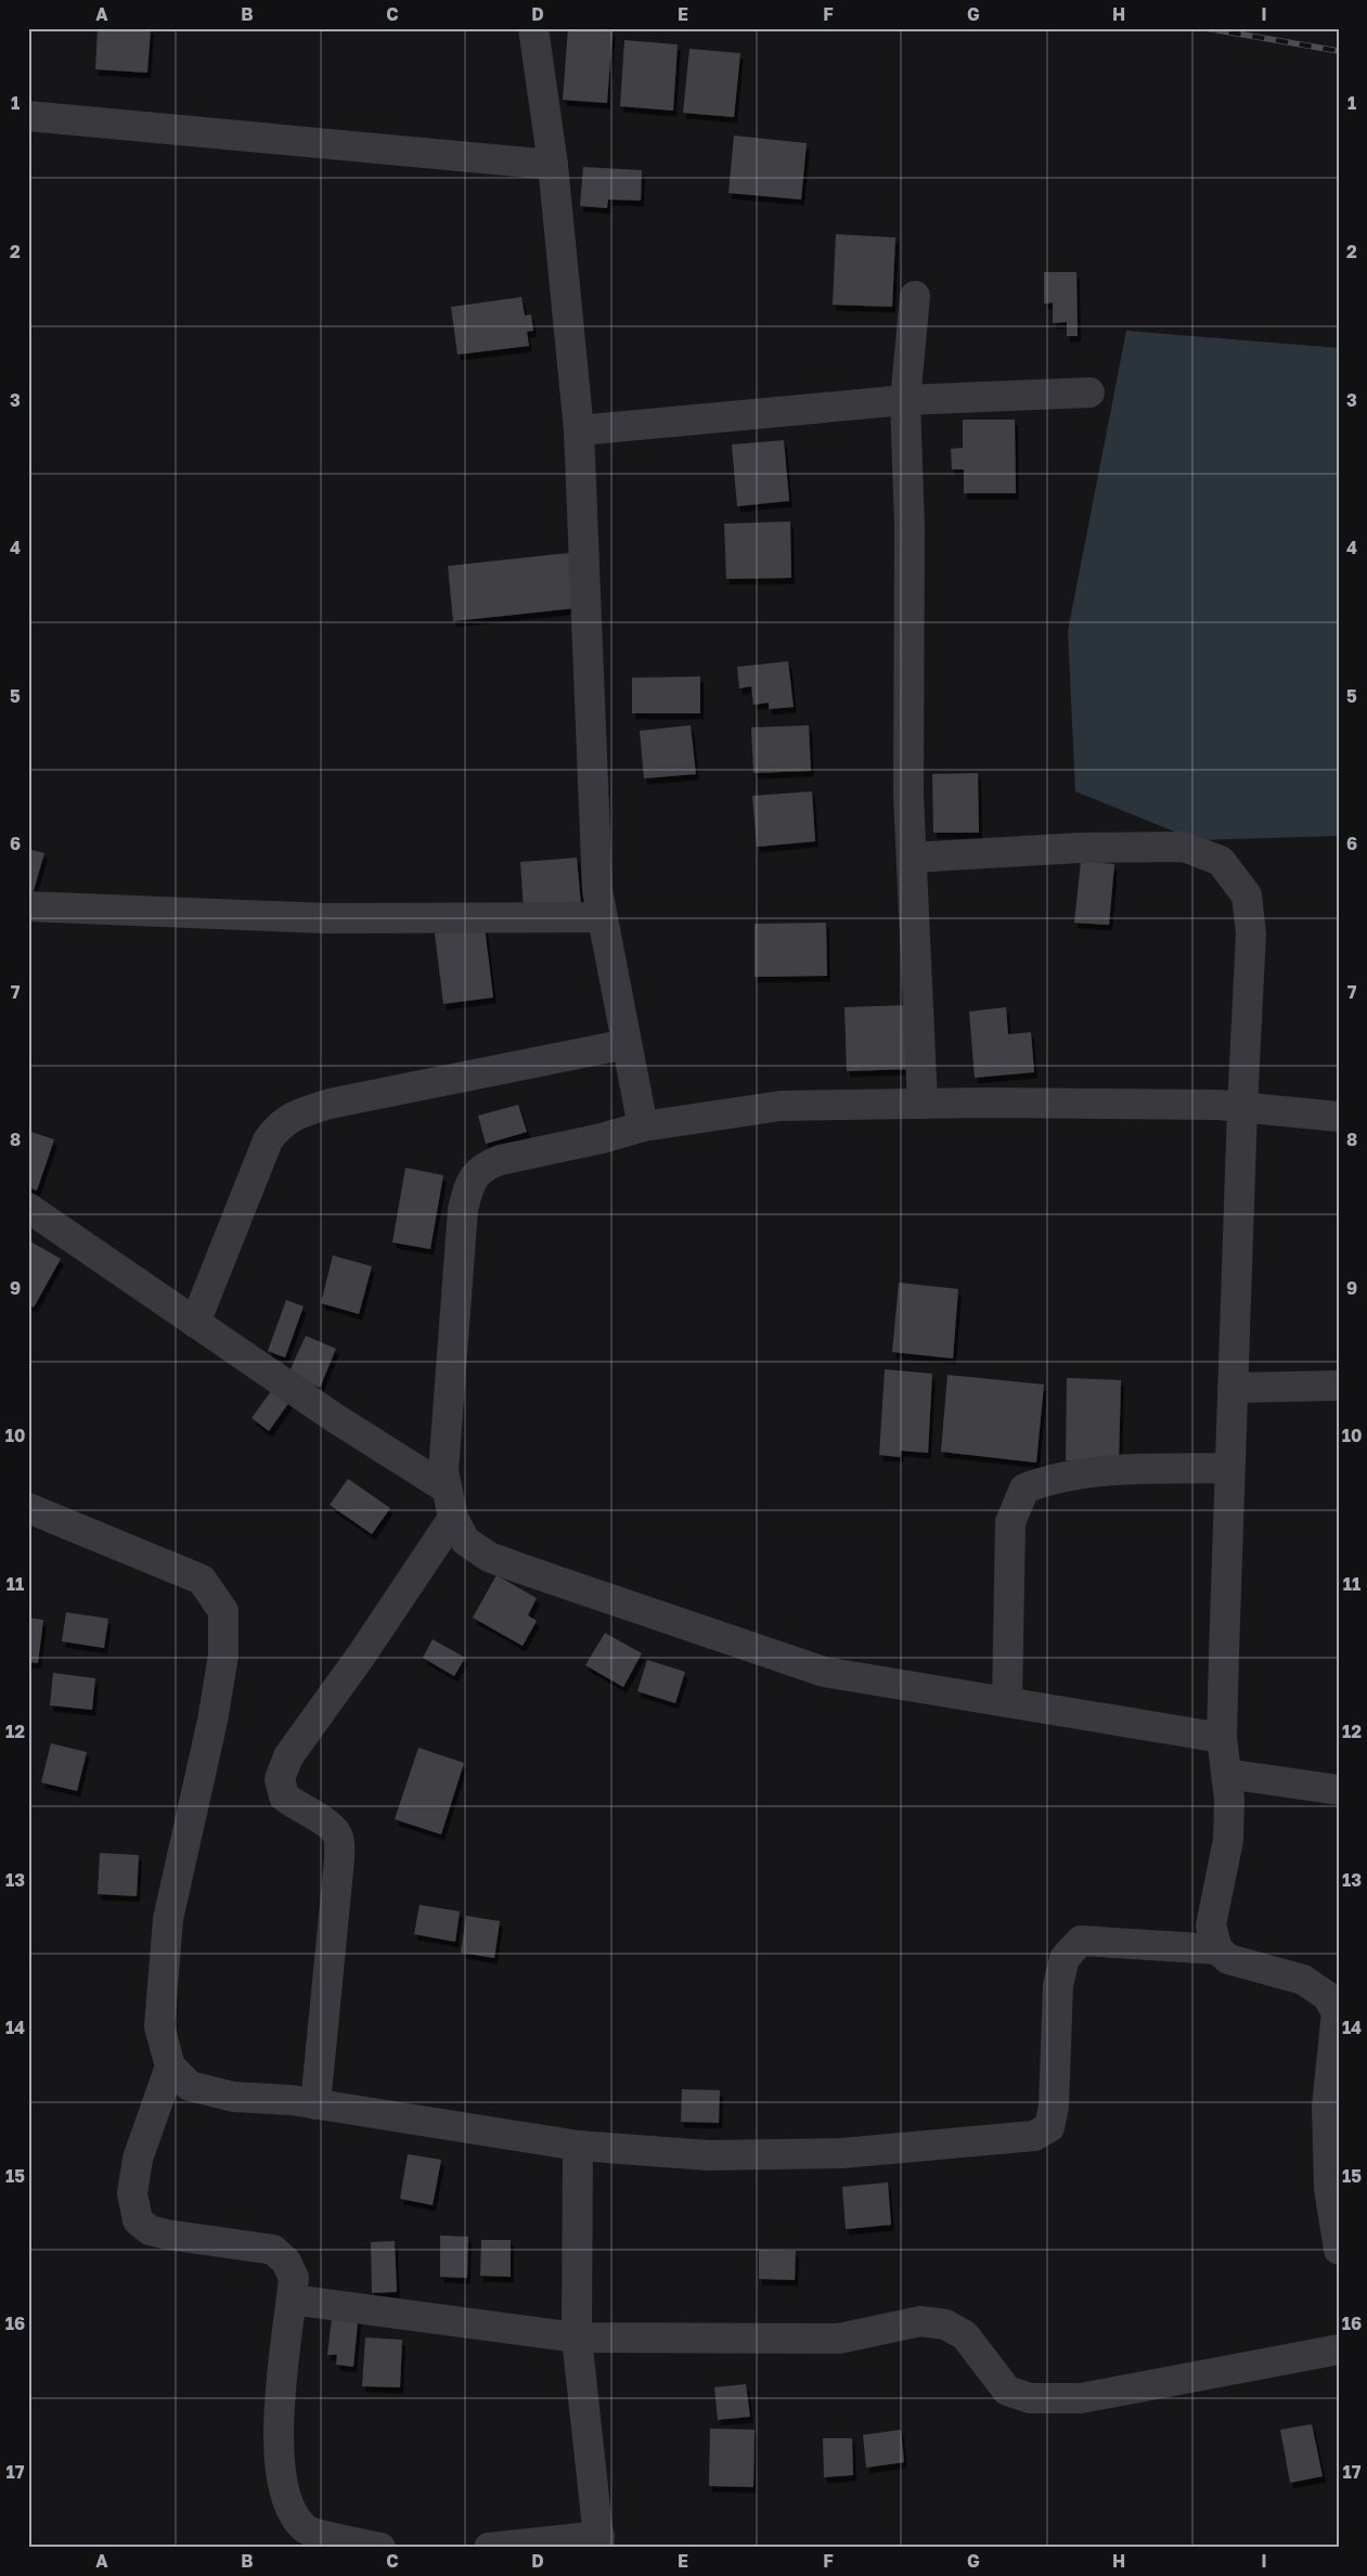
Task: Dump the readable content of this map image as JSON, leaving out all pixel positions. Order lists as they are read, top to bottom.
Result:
{
  "grid": {
    "columns": [
      "A",
      "B",
      "C",
      "D",
      "E",
      "F",
      "G",
      "H",
      "I"
    ],
    "rows": [
      "1",
      "2",
      "3",
      "4",
      "5",
      "6",
      "7",
      "8",
      "9",
      "10",
      "11",
      "12",
      "13",
      "14",
      "15",
      "16",
      "17"
    ]
  }
}
